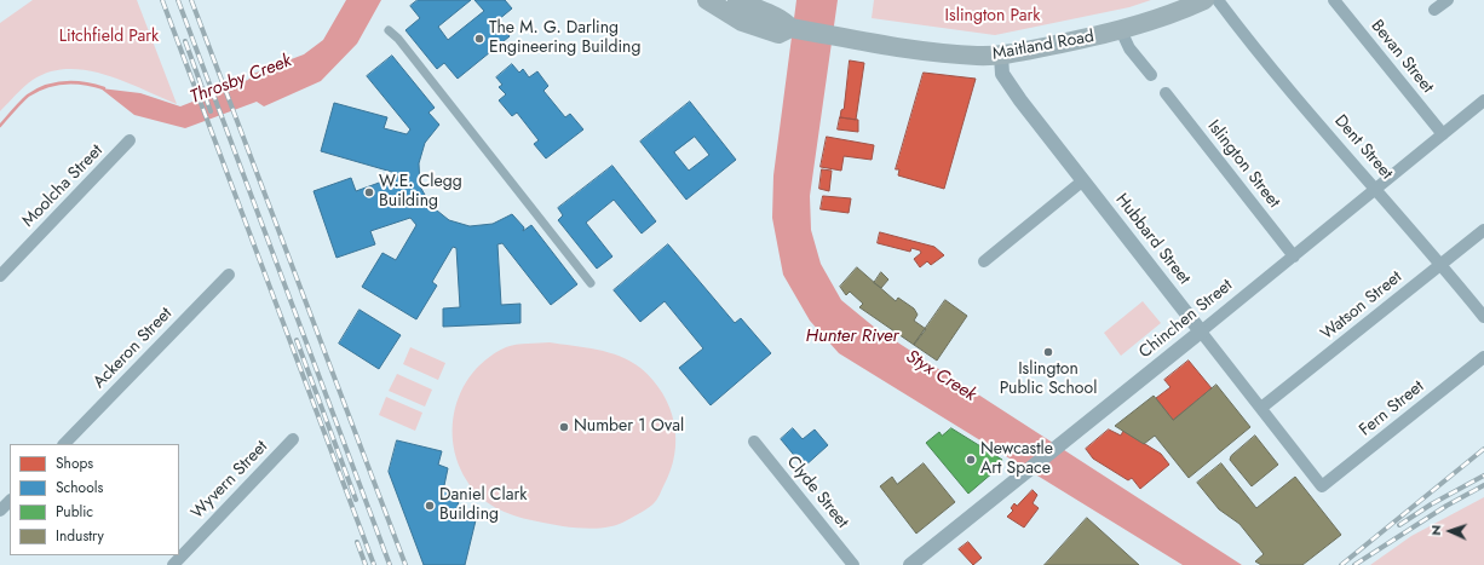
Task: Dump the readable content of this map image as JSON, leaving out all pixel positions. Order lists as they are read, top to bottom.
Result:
{
  "streets": {
    "main road": ["Maitland Road"],
    "street": [
      "Bevan Street",
      "Dent Street",
      "Islington Street",
      "Moolcha Street",
      "Hubbard Street",
      "Watson Street",
      "Chinchen Street",
      "Ackeron Street",
      "Fern Street",
      "Wyvern Street",
      "Clyde Street"
    ]
  },
  "crossings": [
    ["Maitland Road", "Hubbard Street"],
    ["Bevan Street", "Chinchen Street"],
    ["Dent Street", "Watson Street"],
    ["Dent Street", "Chinchen Street"],
    ["Islington Street", "Chinchen Street"],
    ["Hubbard Street", "Watson Street"],
    ["Hubbard Street", "Chinchen Street"],
    ["Hubbard Street", "Fern Street"]
  ],
  "water": ["Throsby Creek", "Hunter River", "Styx Creek"],
  "parks": ["Islington Park", "Litchfield Park"],
  "places": [
    "The M. G. Darling Engineering Building",
    "W.E. Clegg Building",
    "Islington Public School",
    "Number 1 Oval",
    "Newcastle Art Space",
    "Daniel Clark Building"
  ],
  "legend": [
    "Shops",
    "Schools",
    "Public",
    "Industry"
  ],
  "north": "left"
}
